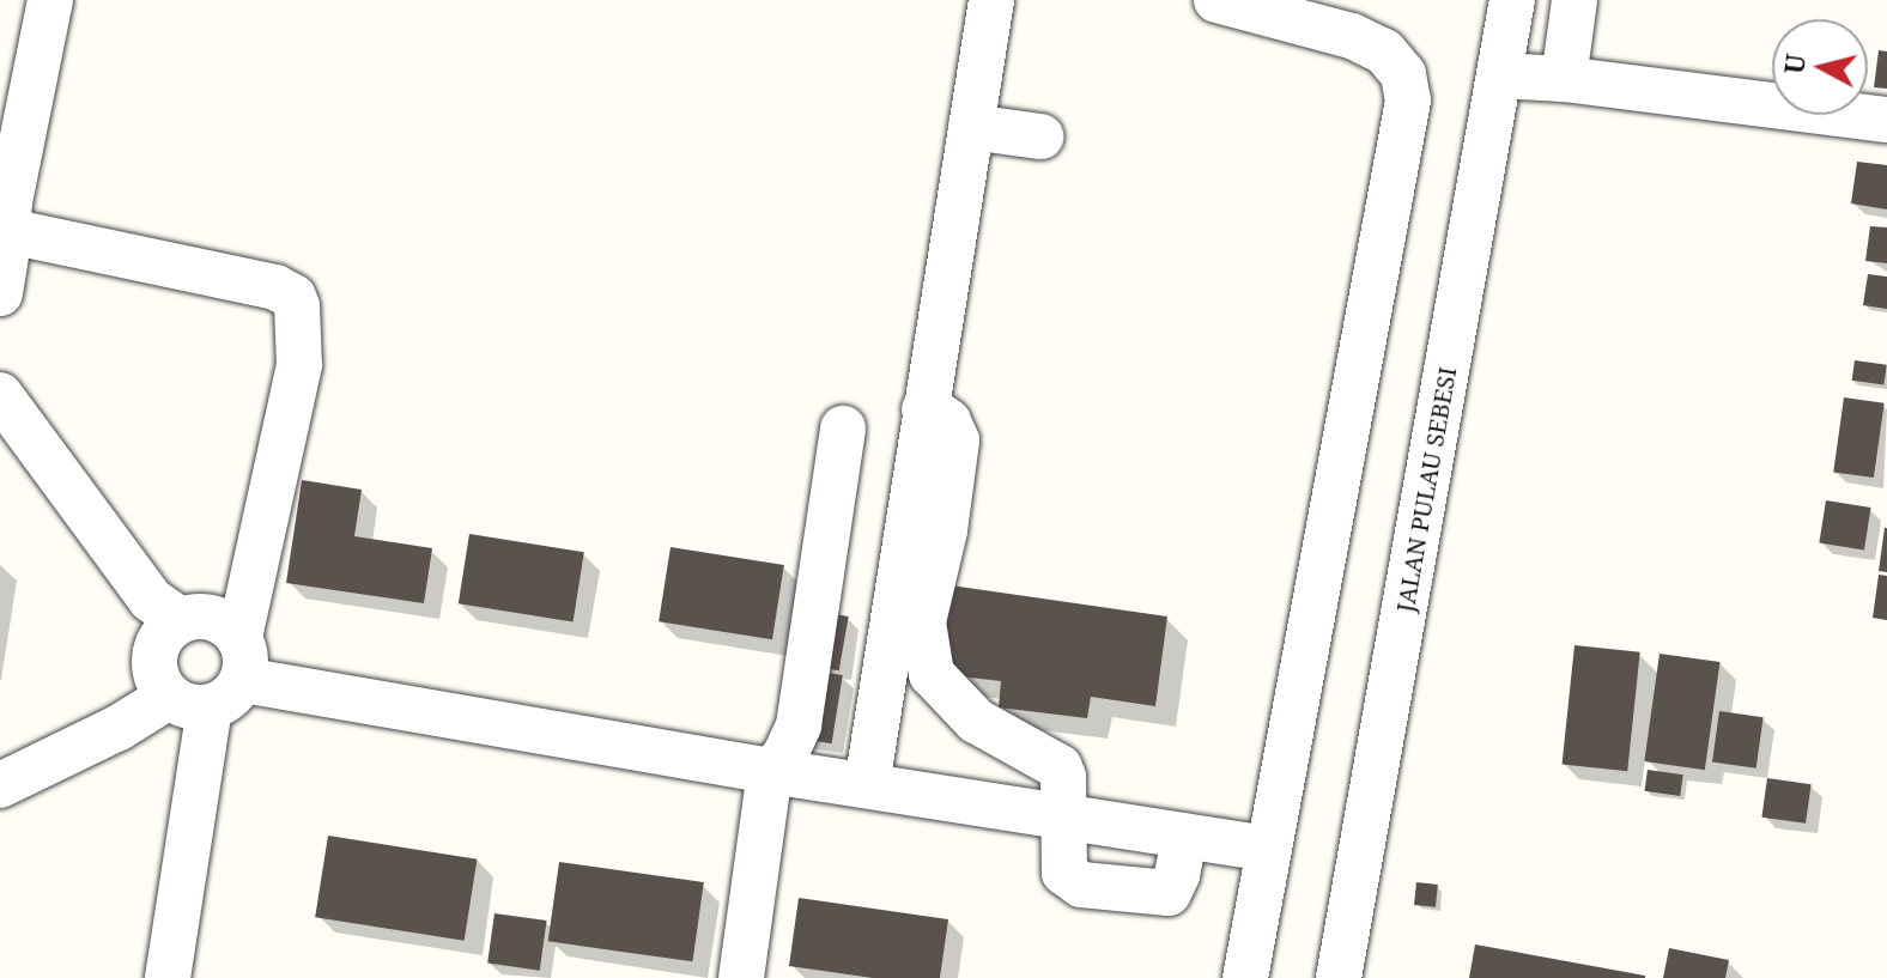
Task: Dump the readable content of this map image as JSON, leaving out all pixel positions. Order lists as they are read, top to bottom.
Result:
{
  "streets": {
    "street": ["JALAN PULAU SEBESI"]
  },
  "north": "left"
}
